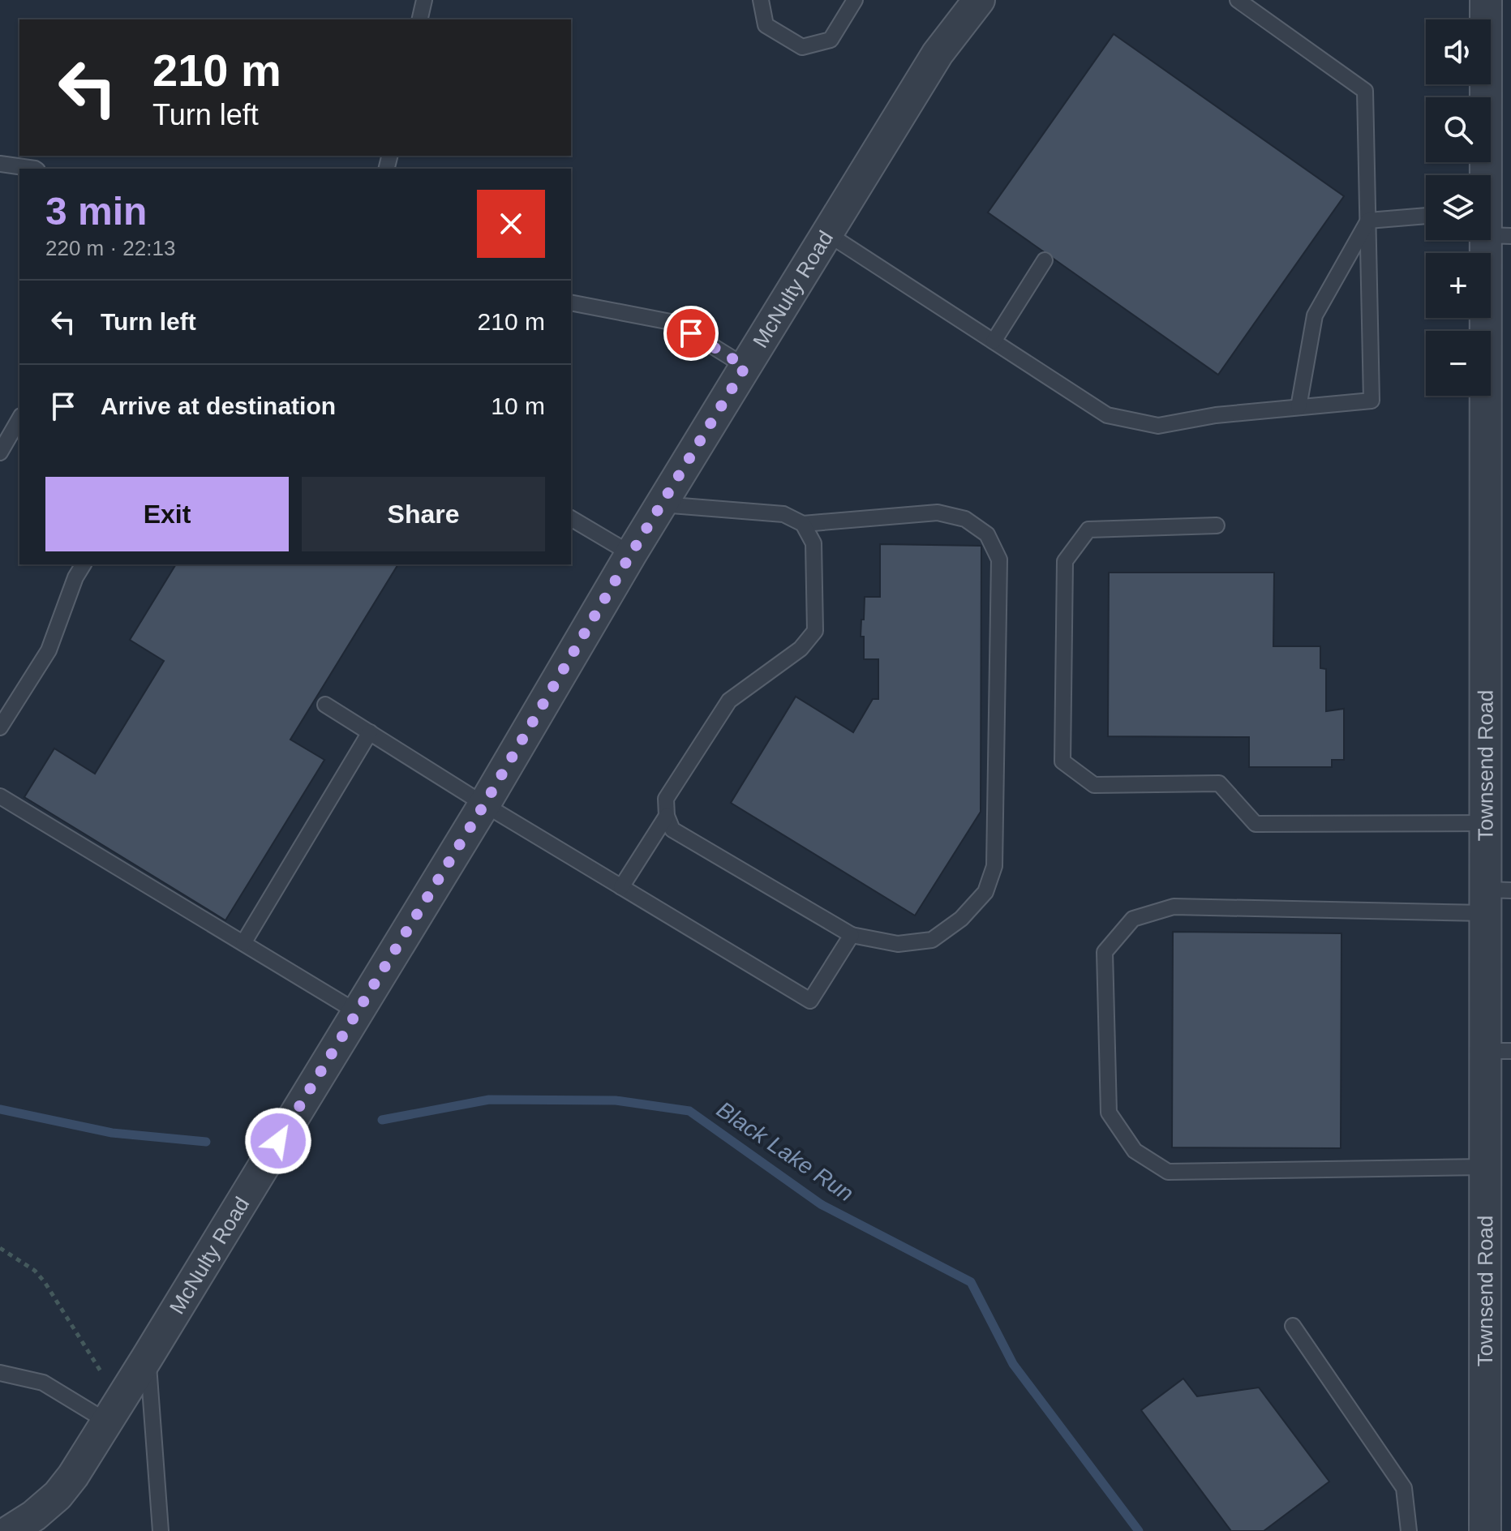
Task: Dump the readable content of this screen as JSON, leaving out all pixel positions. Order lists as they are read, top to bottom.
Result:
{
  "streets": {
    "street": ["McNulty Road", "Townsend Road"]
  },
  "water": ["Black Lake Run"],
  "page": {
    "map_buttons": ["+", "−"],
    "turn": ["210 m", "Turn left"],
    "heading": ["3 min", "220 m · 22:13"],
    "list": [
      {
        "name": "Turn left",
        "value": "210 m"
      },
      {
        "name": "Arrive at destination",
        "value": "10 m"
      }
    ],
    "buttons": ["Exit", "Share"]
  }
}
